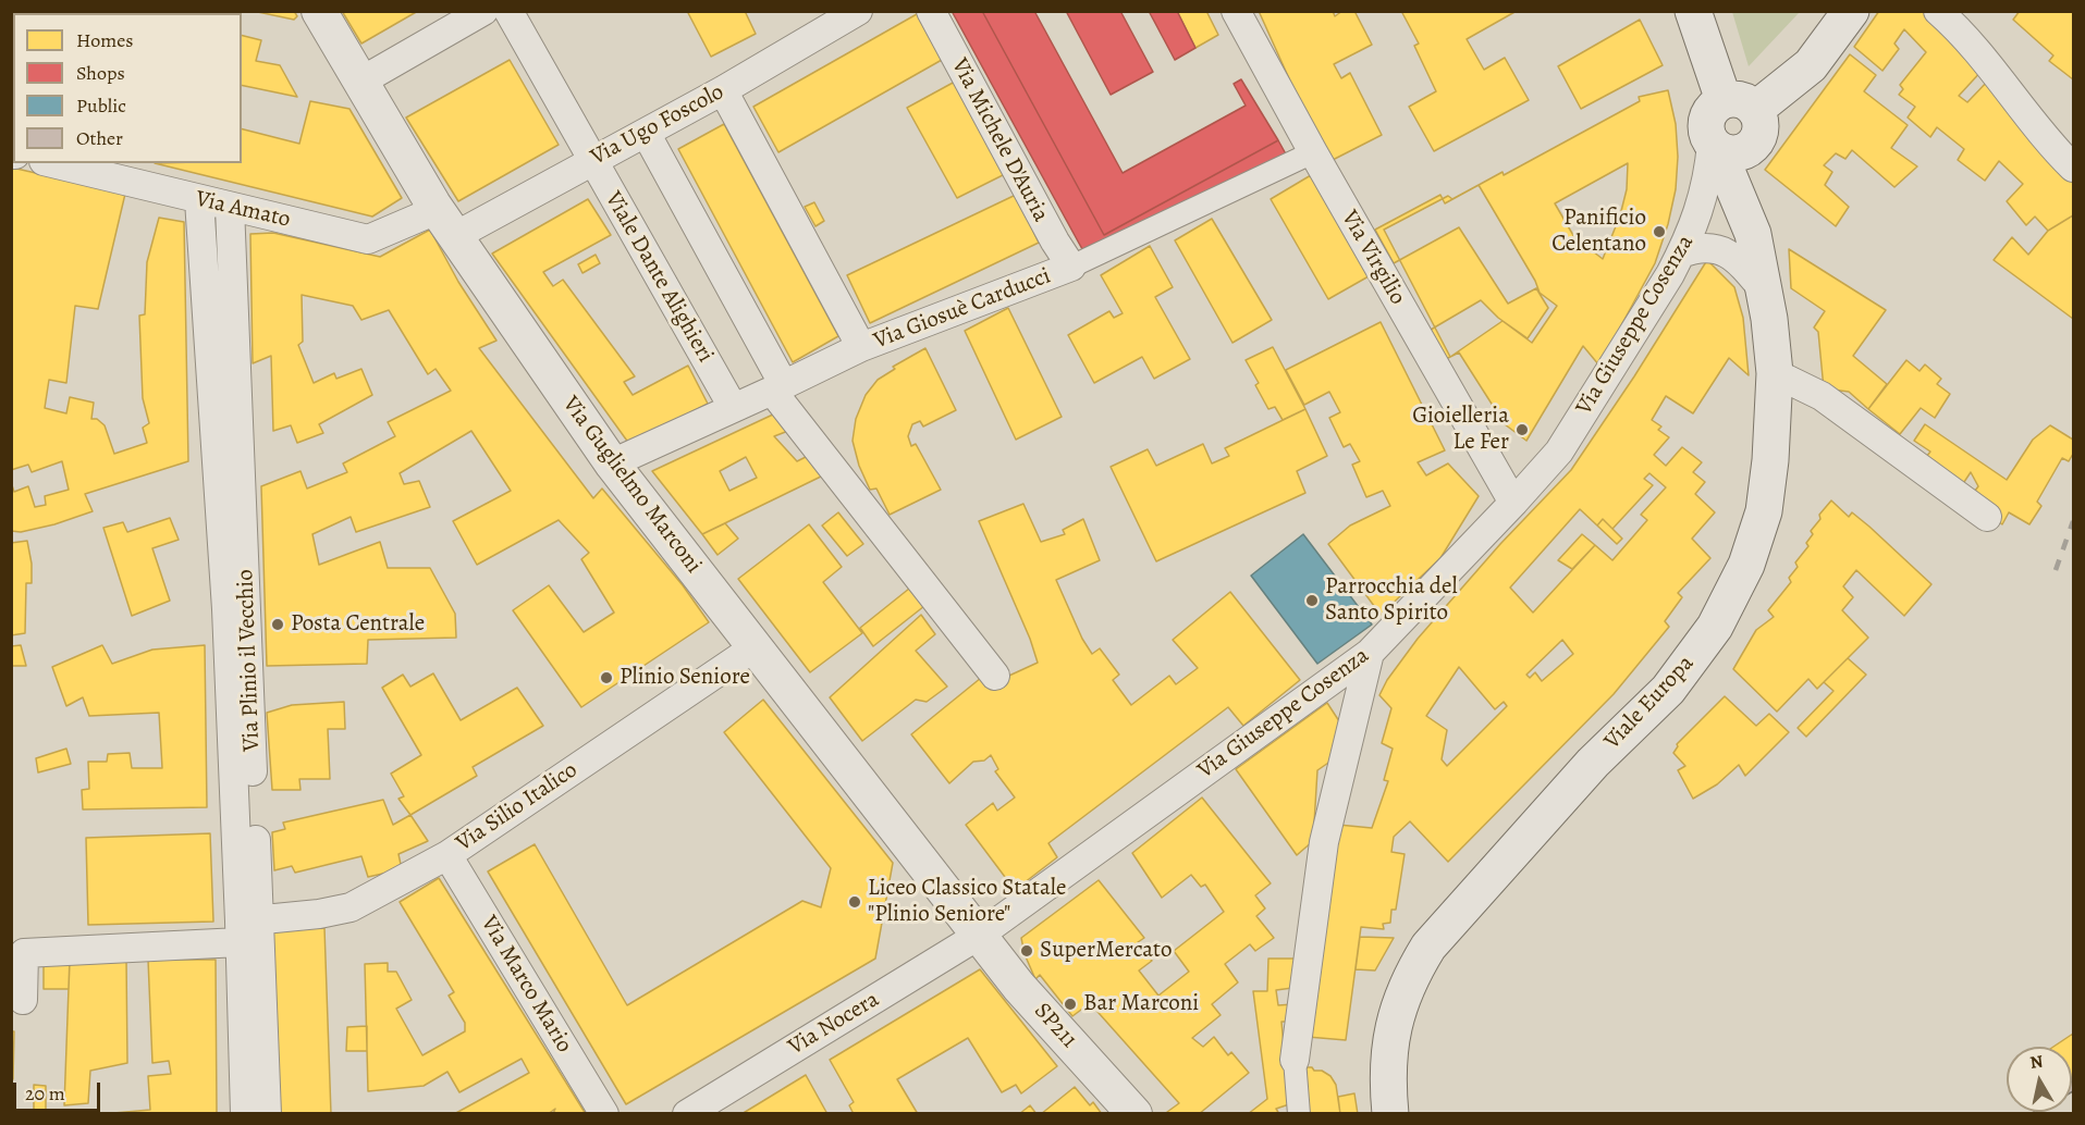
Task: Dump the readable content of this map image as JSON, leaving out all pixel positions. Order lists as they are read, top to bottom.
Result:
{
  "streets": {
    "main road": ["Viale Europa"],
    "street": [
      "Via Ugo Foscolo",
      "Via Michele D'Auria",
      "Via Amato",
      "Via Virgilio",
      "Viale Dante Alighieri",
      "Via Giosuè Carducci",
      "Via Giuseppe Cosenza",
      "Via Guglielmo Marconi",
      "Via Plinio il Vecchio",
      "Via Silio Italico",
      "Via Marco Mario",
      "Via Nocera",
      "SP211"
    ]
  },
  "crossings": [
    ["Via Ugo Foscolo", "Via Amato"],
    ["Via Ugo Foscolo", "Viale Dante Alighieri"],
    ["Via Ugo Foscolo", "Via Guglielmo Marconi"],
    ["Via Michele D'Auria", "Via Giosuè Carducci"],
    ["Via Amato", "Via Guglielmo Marconi"],
    ["Via Amato", "Via Plinio il Vecchio"],
    ["Via Virgilio", "Via Giosuè Carducci"],
    ["Via Virgilio", "Via Giuseppe Cosenza"],
    ["Viale Dante Alighieri", "Via Giosuè Carducci"],
    ["Via Giosuè Carducci", "Via Guglielmo Marconi"],
    ["Via Giuseppe Cosenza", "Via Guglielmo Marconi"],
    ["Via Giuseppe Cosenza", "Via Nocera"],
    ["Via Giuseppe Cosenza", "SP211"],
    ["Via Guglielmo Marconi", "Via Silio Italico"],
    ["Via Guglielmo Marconi", "Via Nocera"],
    ["Via Guglielmo Marconi", "SP211"],
    ["Via Plinio il Vecchio", "Via Silio Italico"],
    ["Via Silio Italico", "Via Marco Mario"],
    ["Via Nocera", "SP211"]
  ],
  "places": [
    "Panificio Celentano",
    "Gioielleria Le Fer",
    "Parrocchia del Santo Spirito",
    "Posta Centrale",
    "Plinio Seniore",
    "Liceo Classico Statale \"Plinio Seniore\"",
    "SuperMercato",
    "Bar Marconi"
  ],
  "legend": [
    "Homes",
    "Shops",
    "Public",
    "Other"
  ],
  "scale_bar": "20 m",
  "north": "top"
}
